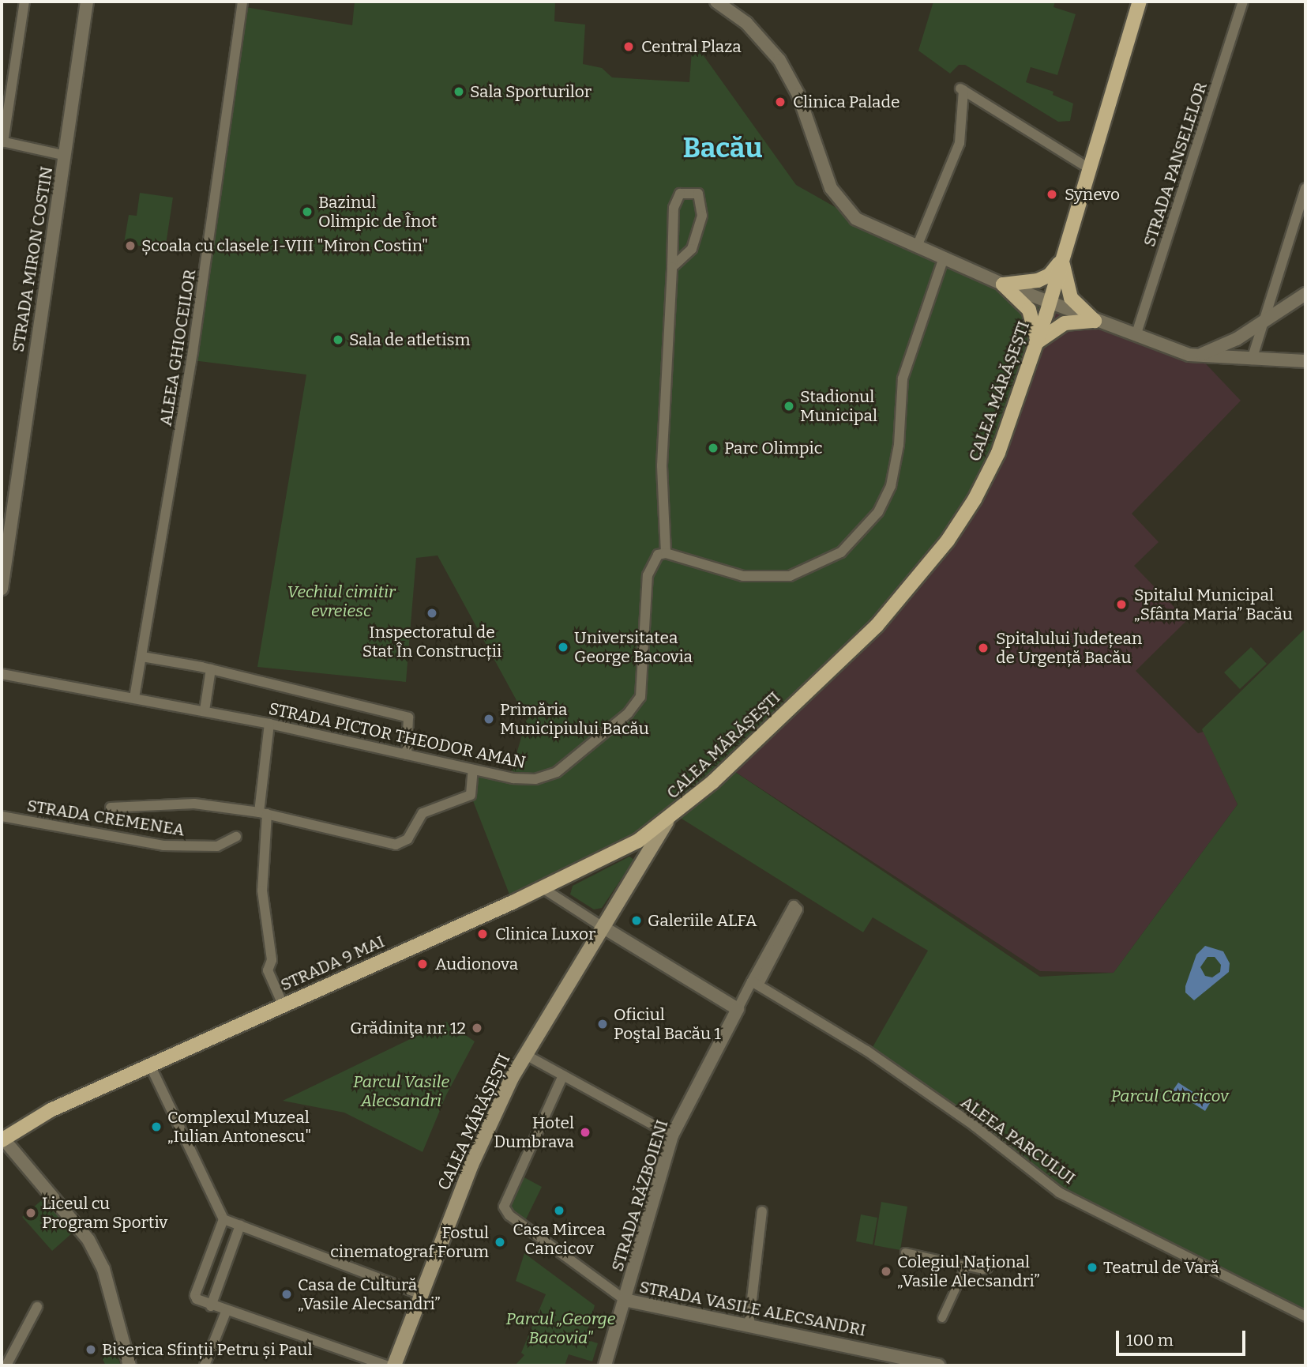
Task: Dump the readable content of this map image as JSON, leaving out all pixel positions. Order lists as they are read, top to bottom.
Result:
{
  "streets": {
    "main road": ["CALEA MĂRĂȘEȘTI", "STRADA 9 MAI"],
    "street": [
      "STRADA PANSELELOR",
      "STRADA MIRON COSTIN",
      "ALEEA GHIOCEILOR",
      "STRADA PICTOR THEODOR AMAN",
      "STRADA CREMENEA",
      "ALEEA PARCULUI",
      "STRADA RĂZBOIENI",
      "STRADA VASILE ALECSANDRI"
    ]
  },
  "crossings": [
    ["ALEEA GHIOCEILOR", "STRADA PICTOR THEODOR AMAN"],
    ["CALEA MĂRĂȘEȘTI", "STRADA 9 MAI"],
    ["STRADA RĂZBOIENI", "STRADA VASILE ALECSANDRI"]
  ],
  "districts": ["Bacău"],
  "parks": [
    "Vechiul cimitir evreiesc",
    "Parcul Vasile Alecsandri",
    "Parcul Cancicov",
    "Parcul „George Bacovia\""
  ],
  "places": [
    "Central Plaza",
    "Sala Sporturilor",
    "Clinica Palade",
    "Synevo",
    "Bazinul Olimpic de Înot",
    "Școala cu clasele I-VIII \"Miron Costin\"",
    "Sala de atletism",
    "Stadionul Municipal",
    "Parc Olimpic",
    "Spitalul Municipal „Sfânta Maria” Bacău",
    "Inspectoratul de Stat În Construcții",
    "Universitatea George Bacovia",
    "Spitalului Județean de Urgență Bacău",
    "Primăria Municipiului Bacău",
    "Galeriile ALFA",
    "Clinica Luxor",
    "Audionova",
    "Oficiul Poştal Bacău 1",
    "Grădiniţa nr. 12",
    "Complexul Muzeal „Iulian Antonescu\"",
    "Hotel Dumbrava",
    "Casa Mircea Cancicov",
    "Liceul cu Program Sportiv",
    "Fostul cinematograf Forum",
    "Teatrul de Vară",
    "Colegiul Național „Vasile Alecsandri”",
    "Casa de Cultură „Vasile Alecsandri”",
    "Biserica Sfinții Petru și Paul"
  ],
  "scale_bar": "100 m"
}
